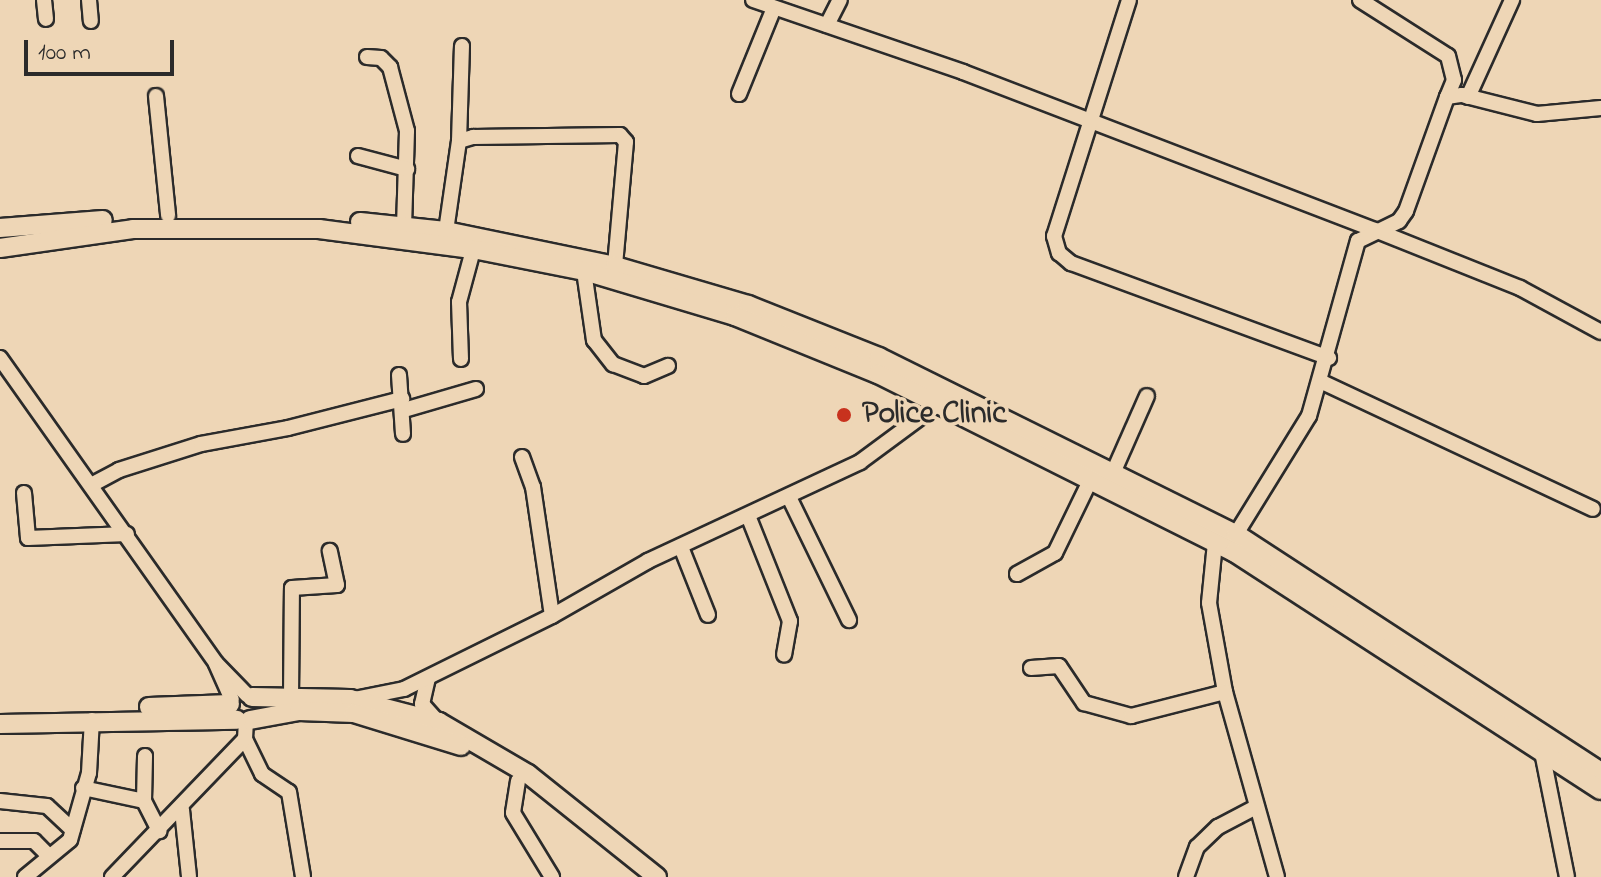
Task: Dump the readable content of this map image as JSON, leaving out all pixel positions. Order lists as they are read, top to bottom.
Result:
{
  "places": ["Police Clinic"],
  "scale_bar": "100 m"
}
